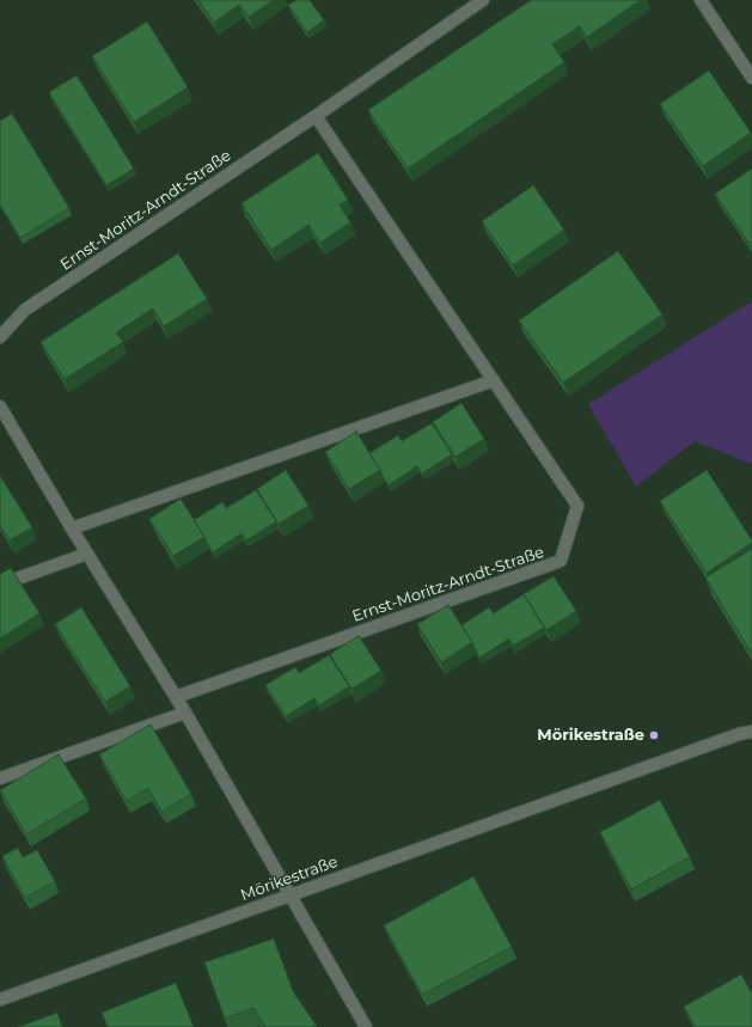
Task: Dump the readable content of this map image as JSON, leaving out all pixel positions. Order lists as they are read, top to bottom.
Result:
{
  "streets": {
    "street": ["Ernst-Moritz-Arndt-Straße", "Mörikestraße"]
  },
  "places": ["Mörikestraße"]
}
